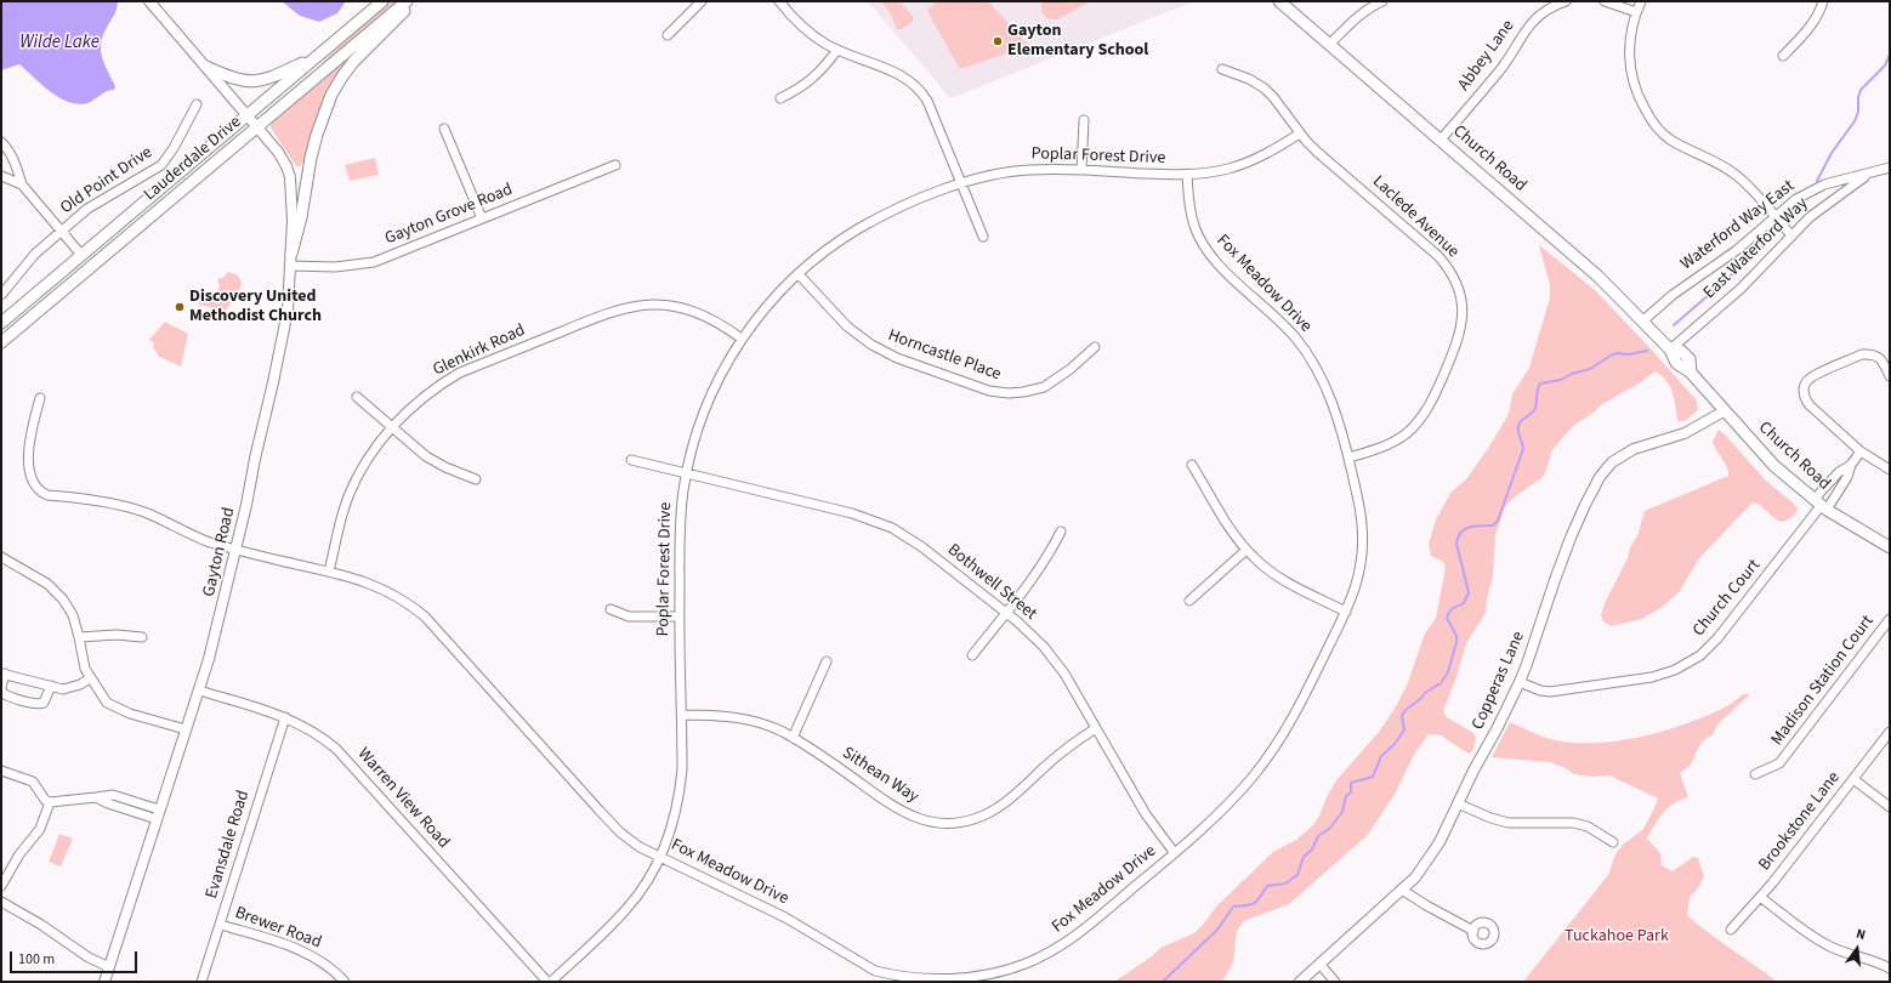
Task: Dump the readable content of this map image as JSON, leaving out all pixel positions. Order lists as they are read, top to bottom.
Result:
{
  "streets": {
    "main road": ["Lauderdale Drive", "Church Road"],
    "street": [
      "Abbey Lane",
      "Poplar Forest Drive",
      "Old Point Drive",
      "Gayton Grove Road",
      "Laclede Avenue",
      "Waterford Way East",
      "East Waterford Way",
      "Fox Meadow Drive",
      "Glenkirk Road",
      "Horncastle Place",
      "Gayton Road",
      "Bothwell Street",
      "Church Court",
      "Copperas Lane",
      "Madison Station Court",
      "Sithean Way",
      "Warren View Road",
      "Brookstone Lane",
      "Evansdale Road",
      "Brewer Road"
    ]
  },
  "crossings": [
    ["Abbey Lane", "Church Road"],
    ["Poplar Forest Drive", "Laclede Avenue"],
    ["Poplar Forest Drive", "Fox Meadow Drive"],
    ["Poplar Forest Drive", "Glenkirk Road"],
    ["Poplar Forest Drive", "Horncastle Place"],
    ["Poplar Forest Drive", "Bothwell Street"],
    ["Poplar Forest Drive", "Sithean Way"],
    ["Poplar Forest Drive", "Warren View Road"],
    ["Lauderdale Drive", "Gayton Road"],
    ["Church Road", "Waterford Way East"],
    ["Church Road", "East Waterford Way"],
    ["Church Road", "Church Court"],
    ["Church Road", "Copperas Lane"],
    ["Gayton Grove Road", "Gayton Road"],
    ["Laclede Avenue", "Fox Meadow Drive"],
    ["Waterford Way East", "East Waterford Way"],
    ["Fox Meadow Drive", "Glenkirk Road"],
    ["Fox Meadow Drive", "Gayton Road"],
    ["Fox Meadow Drive", "Bothwell Street"],
    ["Gayton Road", "Warren View Road"],
    ["Bothwell Street", "Sithean Way"],
    ["Church Court", "Copperas Lane"],
    ["Warren View Road", "Evansdale Road"],
    ["Evansdale Road", "Brewer Road"]
  ],
  "water": ["Wilde Lake"],
  "parks": ["Tuckahoe Park"],
  "places": ["Gayton Elementary School", "Discovery United Methodist Church"],
  "scale_bar": "100 m",
  "north": "top"
}
